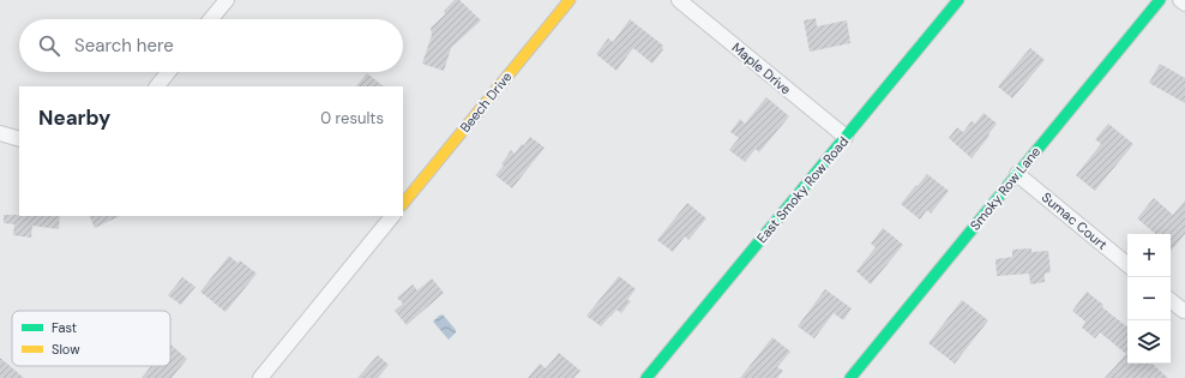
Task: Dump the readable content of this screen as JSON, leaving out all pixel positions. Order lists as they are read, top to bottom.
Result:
{
  "streets": {
    "street": [
      "Maple Drive",
      "Beech Drive",
      "Smoky Row Lane",
      "East Smoky Row Road",
      "Sumac Court"
    ]
  },
  "crossings": [
    ["Maple Drive", "East Smoky Row Road"],
    ["Smoky Row Lane", "Sumac Court"]
  ],
  "legend": ["Fast", "Slow"],
  "page": {
    "search": "Search here",
    "heading": ["Nearby", "0 results"],
    "map_buttons": ["+", "−"]
  }
}
